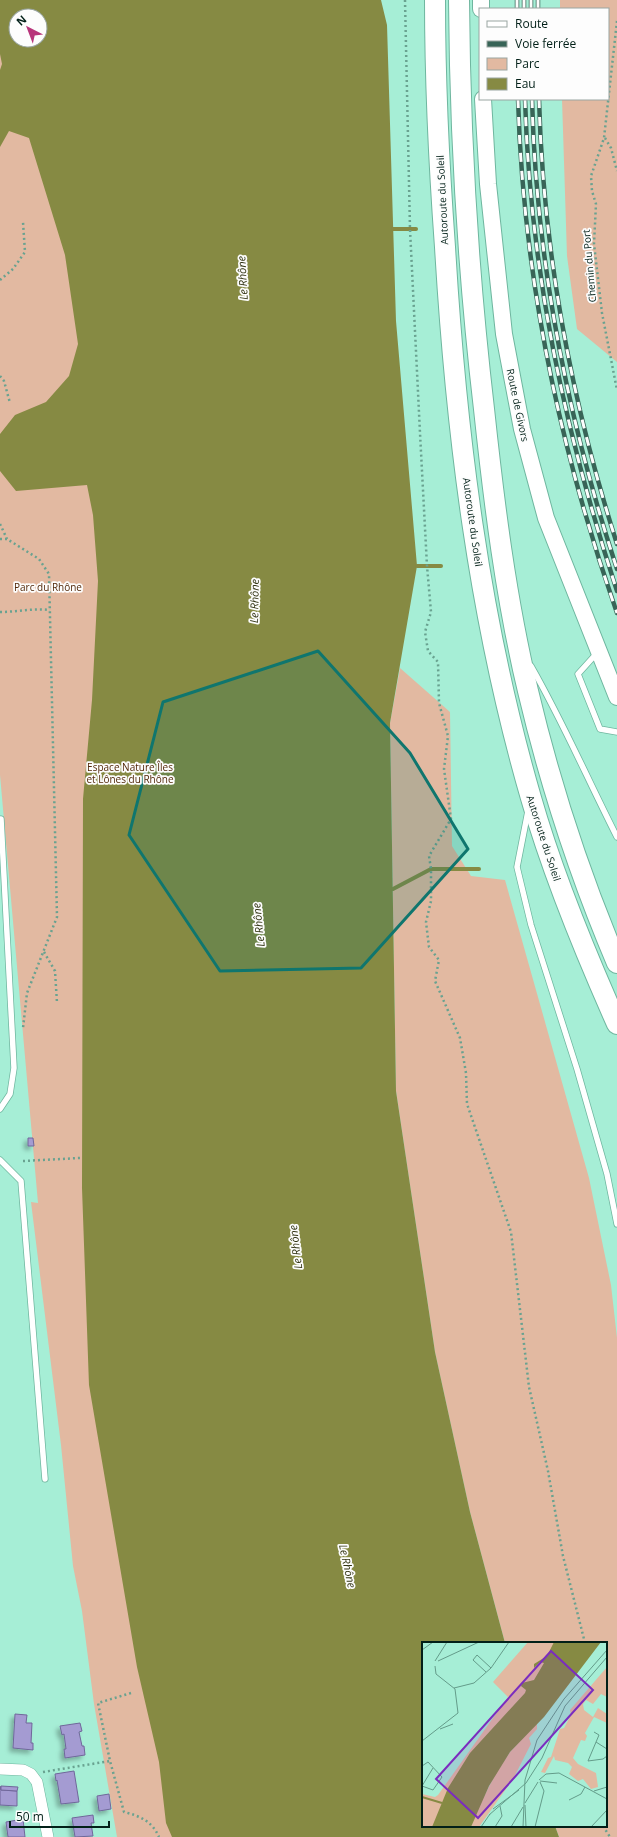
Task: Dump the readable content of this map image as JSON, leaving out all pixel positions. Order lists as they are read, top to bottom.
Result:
{
  "streets": {
    "highway": ["Autoroute du Soleil"],
    "main road": ["Route de Givors"],
    "path": ["Chemin du Port"]
  },
  "water": ["Le Rhône"],
  "parks": ["Parc du Rhône", "Espace Nature Îles et Lônes du Rhône"],
  "legend": [
    "Route",
    "Voie ferrée",
    "Parc",
    "Eau"
  ],
  "scale_bar": "50 m",
  "north": "top left"
}
